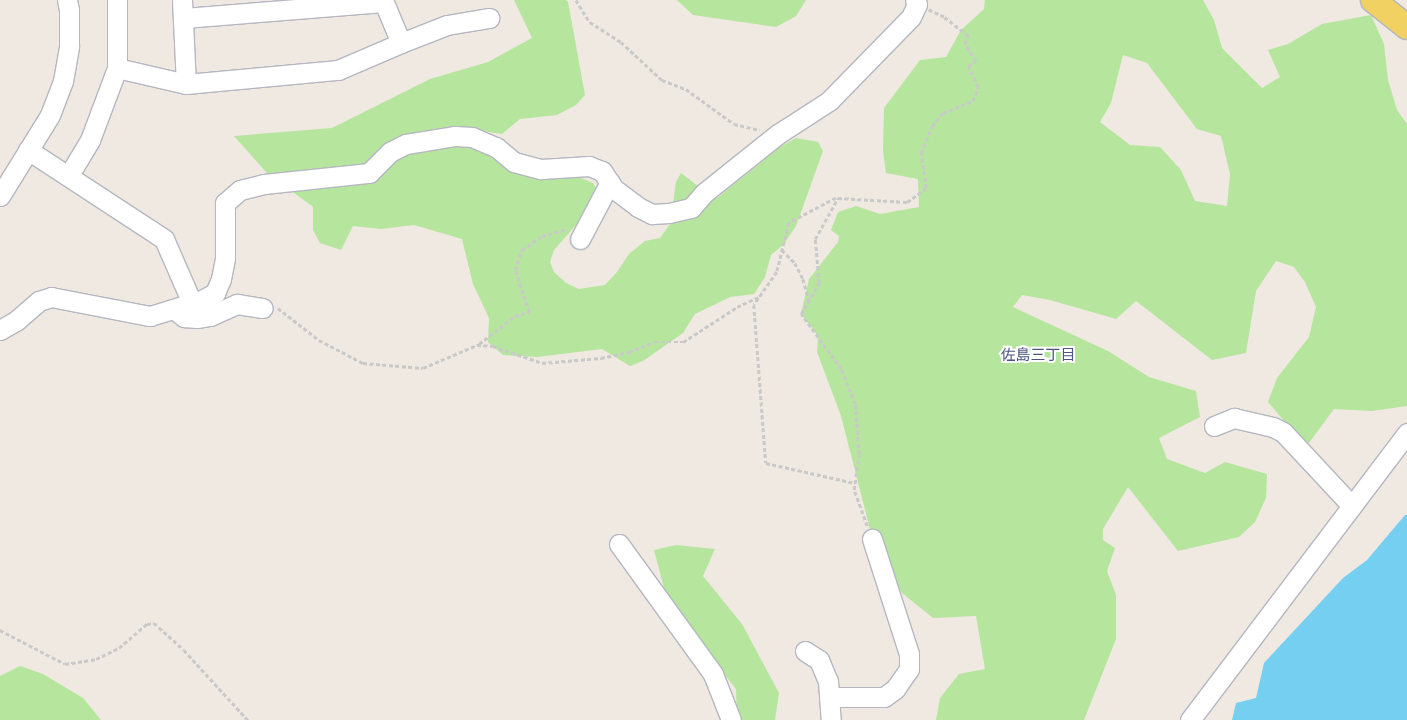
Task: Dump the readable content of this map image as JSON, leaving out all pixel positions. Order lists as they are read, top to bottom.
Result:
{
  "districts": ["佐島三丁目"]
}
